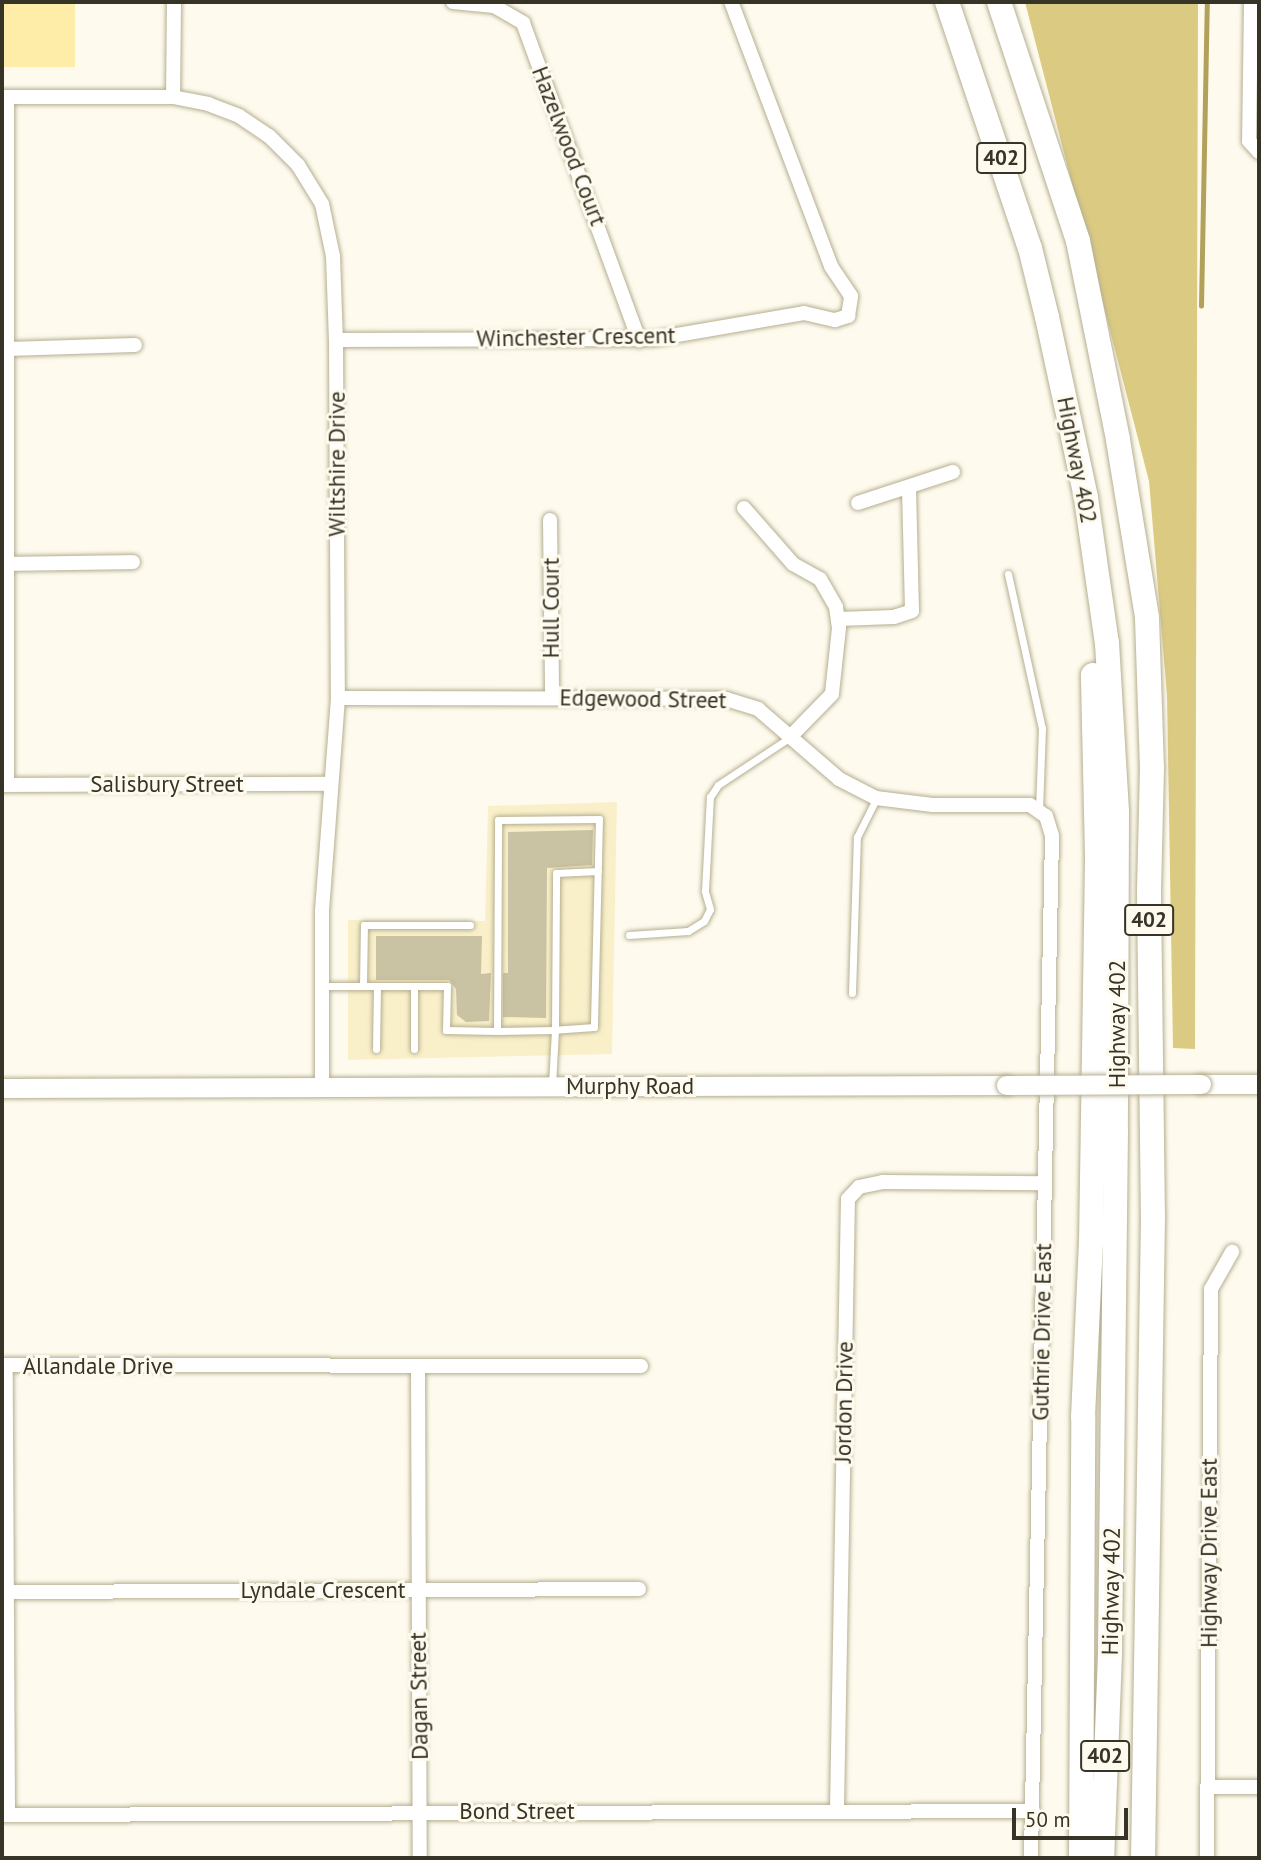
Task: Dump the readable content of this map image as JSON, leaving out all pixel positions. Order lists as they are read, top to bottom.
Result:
{
  "streets": {
    "highway": ["402", "Highway 402"],
    "street": [
      "Hazelwood Court",
      "Winchester Crescent",
      "Wiltshire Drive",
      "Hull Court",
      "Edgewood Street",
      "Salisbury Street",
      "Murphy Road",
      "Guthrie Drive East",
      "Allandale Drive",
      "Jordon Drive",
      "Highway Drive East",
      "Lyndale Crescent",
      "Dagan Street",
      "Bond Street"
    ]
  },
  "crossings": [
    ["Hazelwood Court", "Winchester Crescent"],
    ["Winchester Crescent", "Wiltshire Drive"],
    ["Wiltshire Drive", "Edgewood Street"],
    ["Wiltshire Drive", "Salisbury Street"],
    ["Wiltshire Drive", "Murphy Road"],
    ["Hull Court", "Edgewood Street"],
    ["Edgewood Street", "Guthrie Drive East"],
    ["Guthrie Drive East", "Jordon Drive"],
    ["Guthrie Drive East", "Bond Street"],
    ["Allandale Drive", "Lyndale Crescent"],
    ["Allandale Drive", "Dagan Street"],
    ["Allandale Drive", "Bond Street"],
    ["Jordon Drive", "Bond Street"],
    ["Lyndale Crescent", "Dagan Street"],
    ["Dagan Street", "Bond Street"]
  ],
  "scale_bar": "50 m"
}
